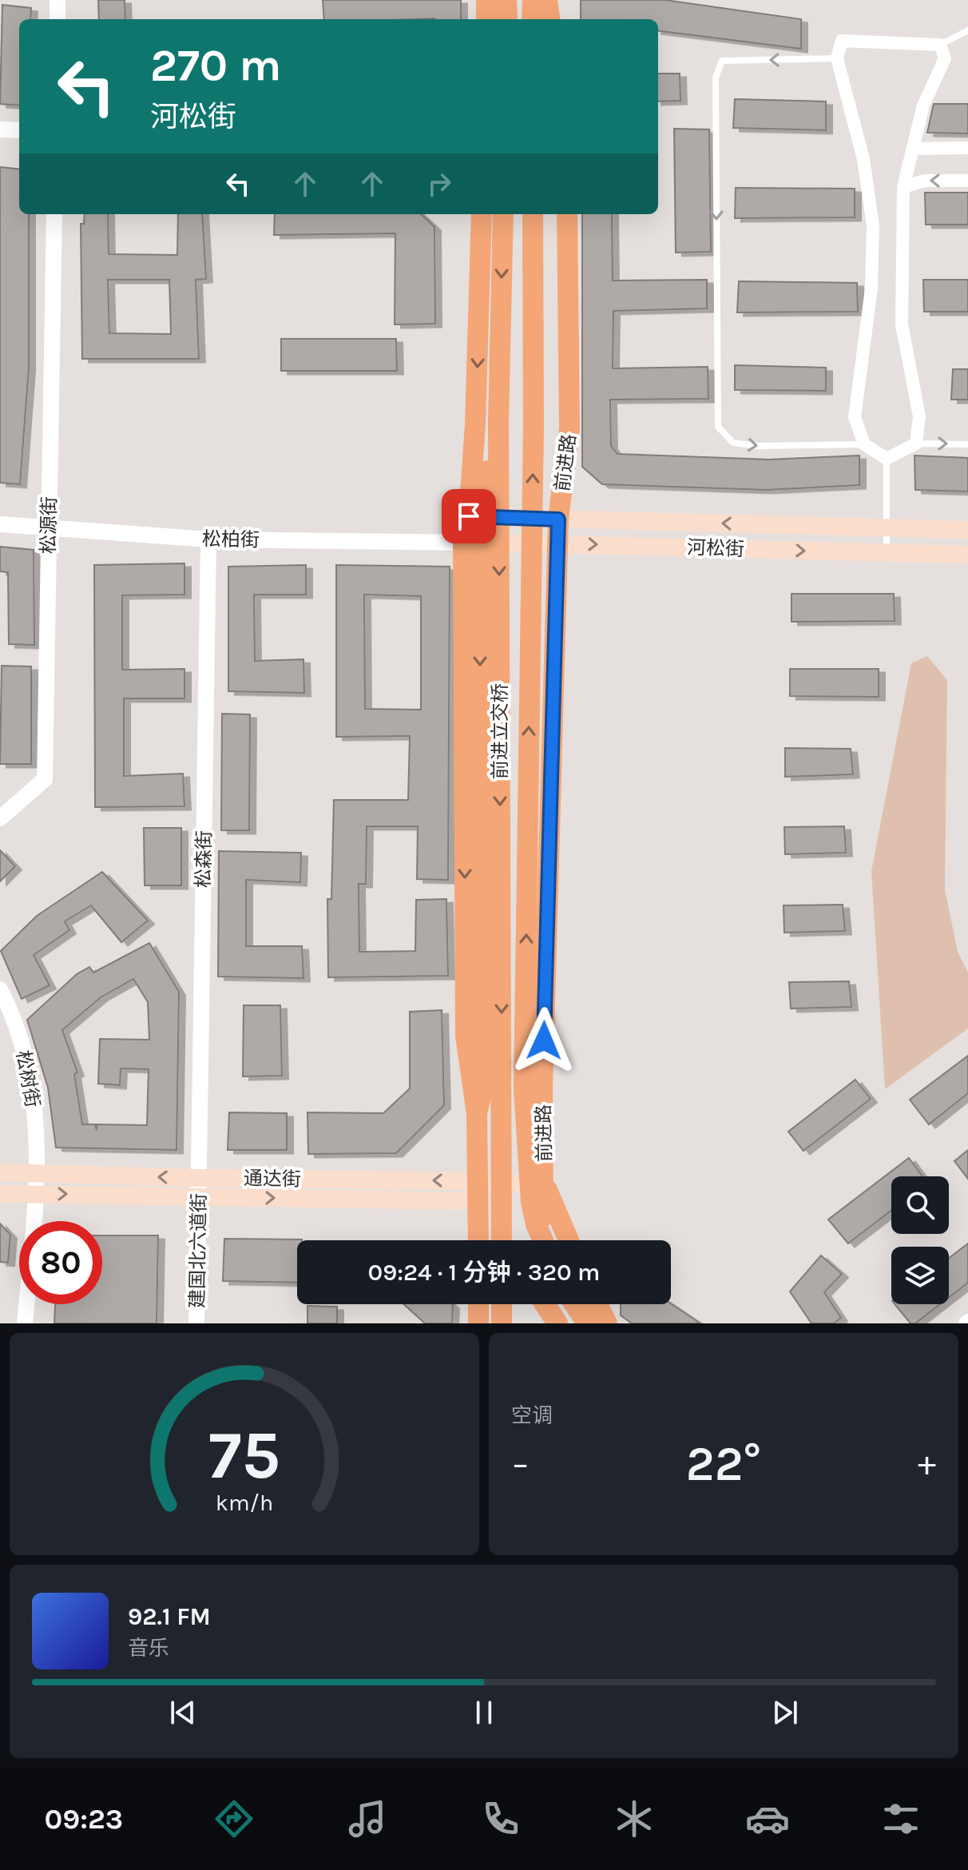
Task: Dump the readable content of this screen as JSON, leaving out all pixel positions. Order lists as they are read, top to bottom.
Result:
{
  "streets": {
    "highway": ["前进路", "前进立交桥"],
    "main road": ["河松街", "通达街"],
    "street": [
      "松源街",
      "松柏街",
      "松森街",
      "松树街",
      "建国北六道街"
    ]
  },
  "crossings": [
    ["前进路", "河松街"],
    ["前进路", "通达街"],
    ["松源街", "松柏街"],
    ["松柏街", "河松街"],
    ["松柏街", "松森街"],
    ["松森街", "通达街"],
    ["松森街", "建国北六道街"],
    ["松树街", "通达街"],
    ["通达街", "建国北六道街"]
  ],
  "page": {
    "turn": ["270 m", "河松街"],
    "limit": "80",
    "trip": "09:24 · 1 分钟 · 320 m",
    "tile": "空调",
    "heat": ["−", "22°", "+"],
    "song": ["92.1 FM", "音乐"],
    "tabs": "09:23",
    "gauge": ["75", "km/h"]
  }
}
